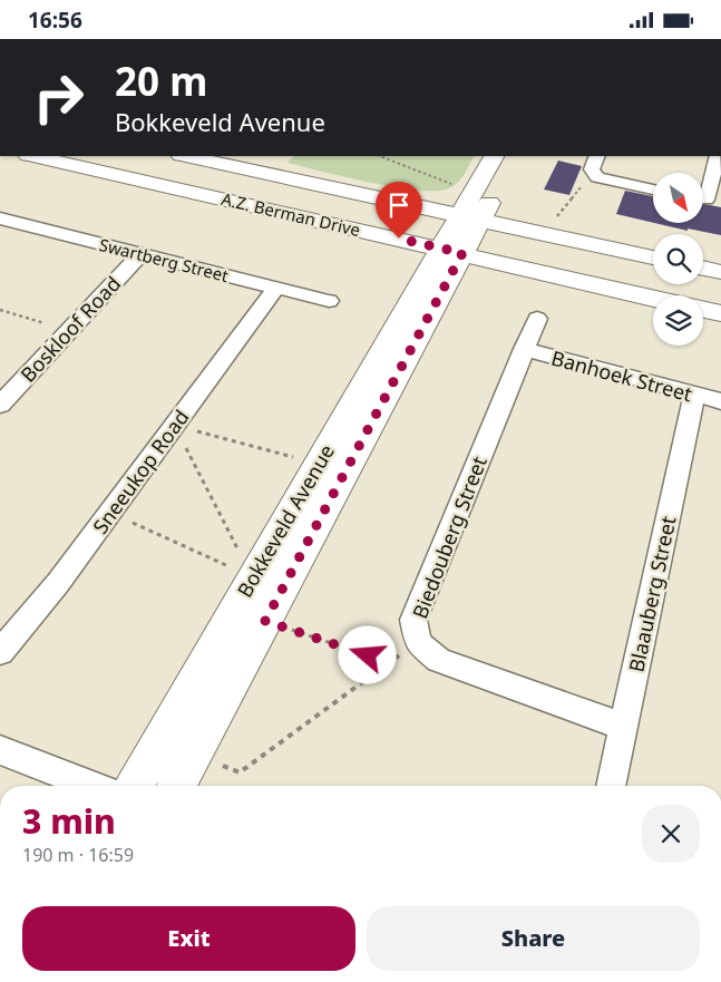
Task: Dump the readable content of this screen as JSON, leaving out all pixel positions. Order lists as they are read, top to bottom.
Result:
{
  "streets": {
    "street": [
      "A.Z. Berman Drive",
      "Swartberg Street",
      "Boskloof Road",
      "Banhoek Street",
      "Sneeukop Road",
      "Bokkeveld Avenue",
      "Biedouberg Street",
      "Blaauberg Street"
    ]
  },
  "crossings": [
    ["A.Z. Berman Drive", "Bokkeveld Avenue"],
    ["Swartberg Street", "Boskloof Road"],
    ["Swartberg Street", "Sneeukop Road"],
    ["Banhoek Street", "Biedouberg Street"],
    ["Banhoek Street", "Blaauberg Street"],
    ["Biedouberg Street", "Blaauberg Street"]
  ],
  "north": "bottom right",
  "page": {
    "status": "16:56",
    "turn": ["20 m", "Bokkeveld Avenue"],
    "heading": ["3 min", "190 m · 16:59"],
    "buttons": ["Exit", "Share"]
  }
}
